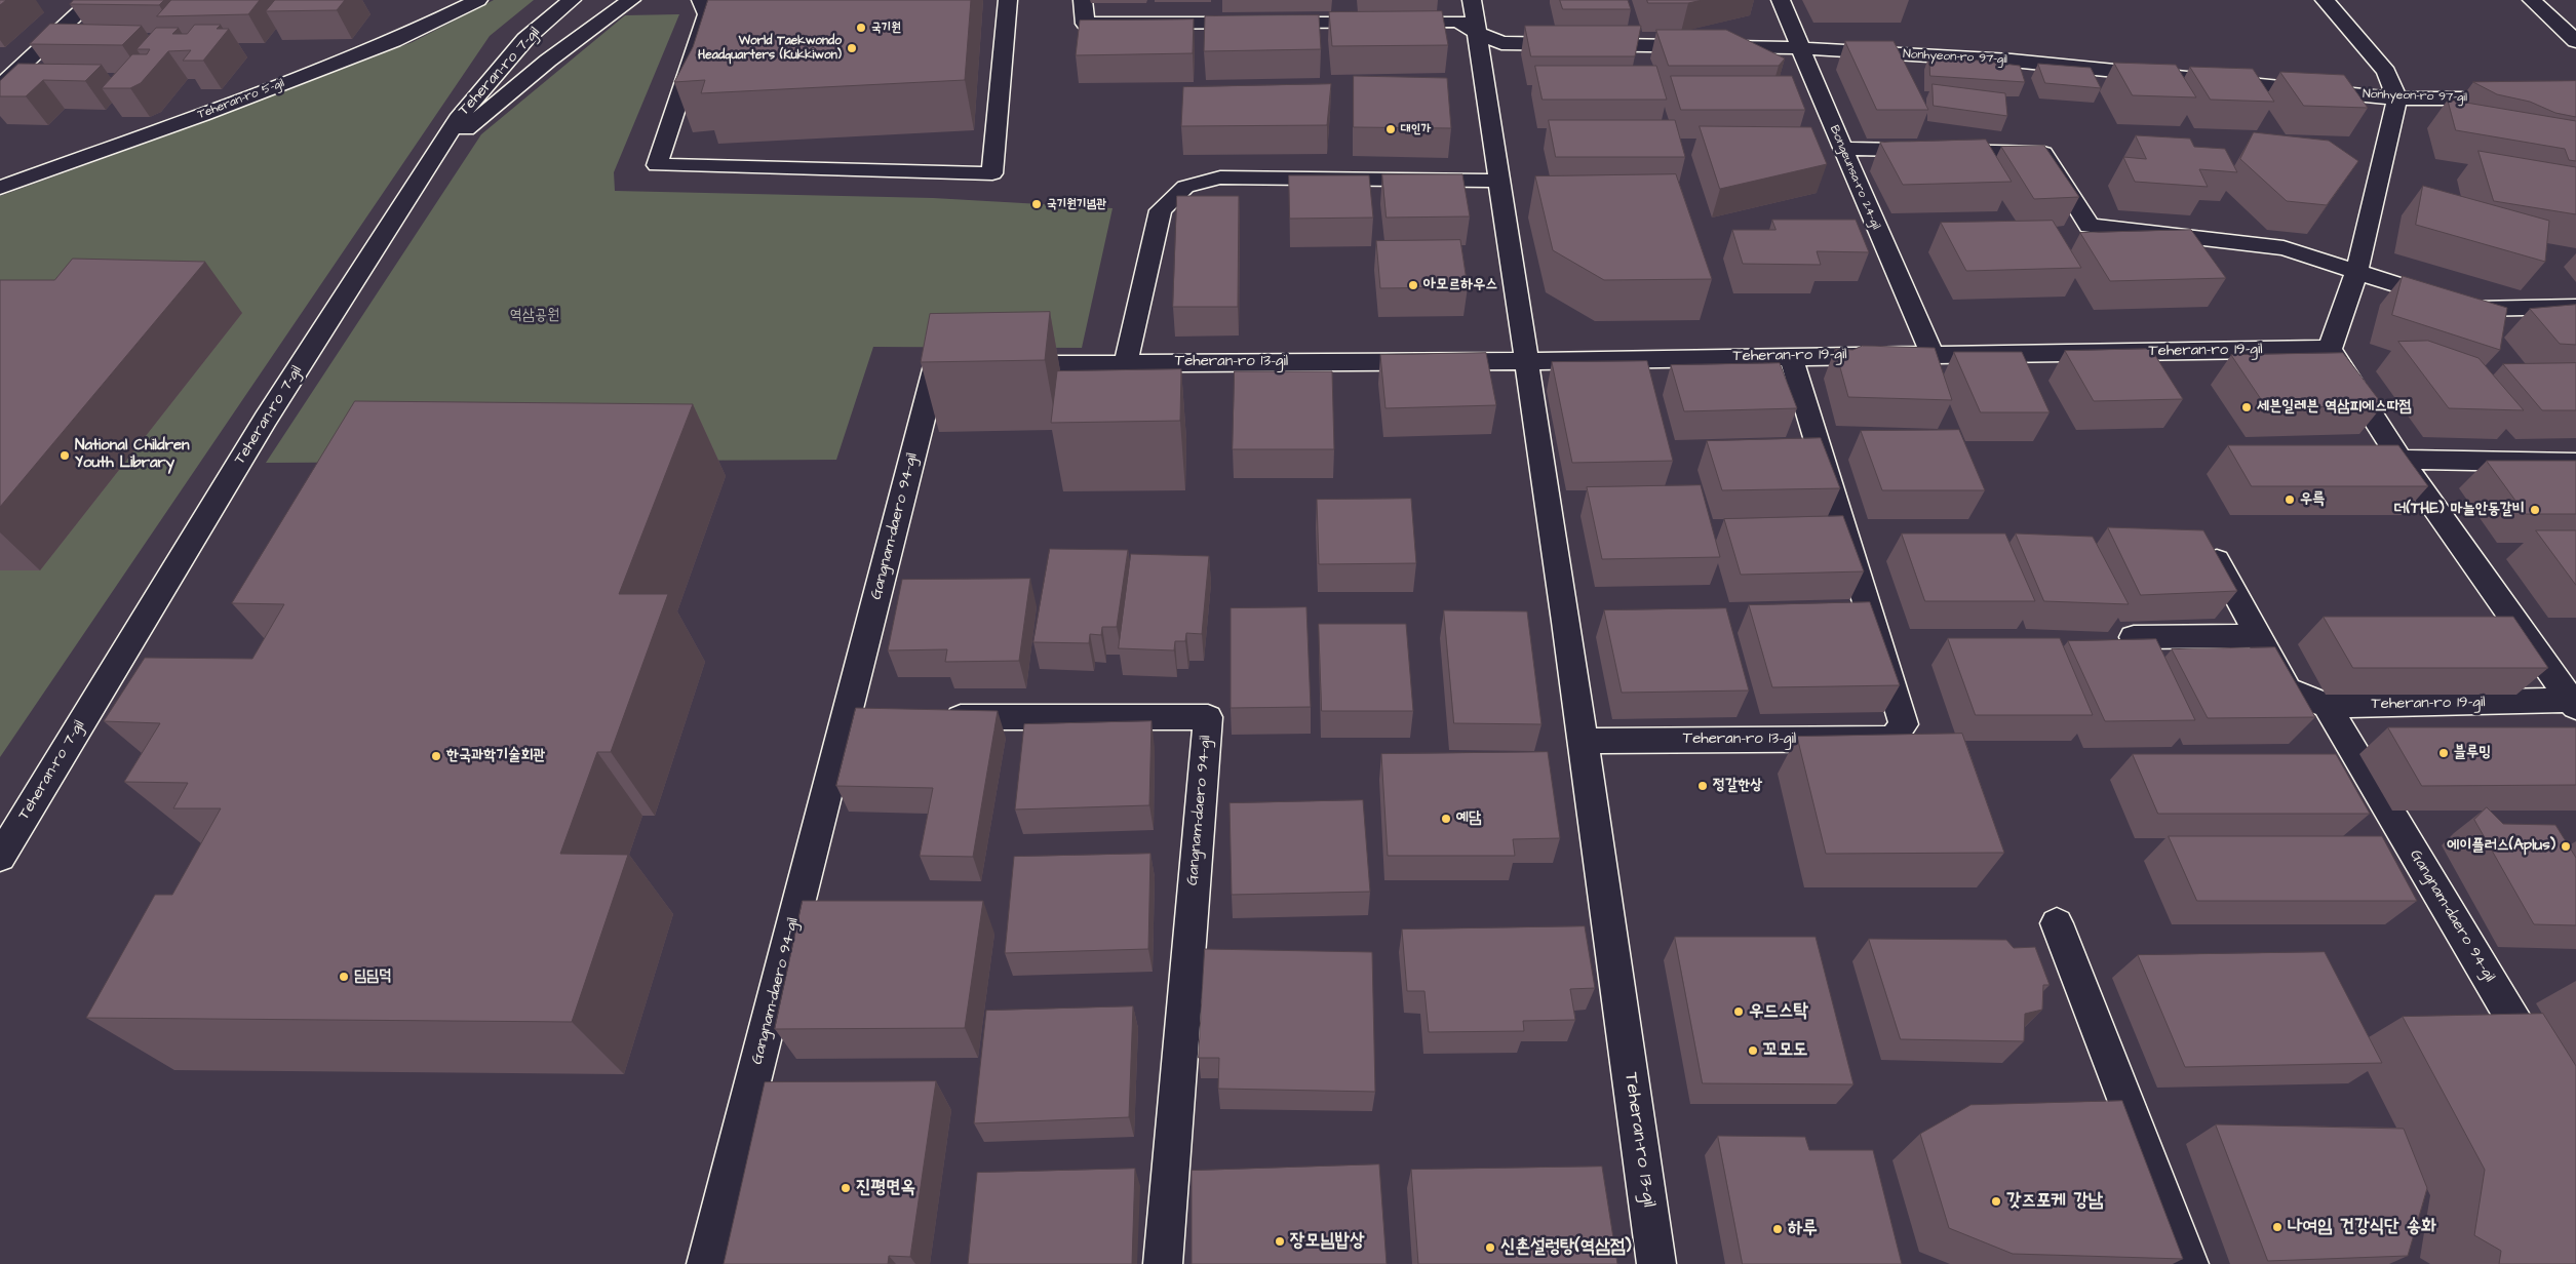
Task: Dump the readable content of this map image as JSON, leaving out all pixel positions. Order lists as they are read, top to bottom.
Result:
{
  "streets": {
    "street": [
      "Nonhyeon-ro 97-gil",
      "Teheran-ro 7-gil",
      "Teheran-ro 5-gil",
      "Bongeunsa-ro 24-gil",
      "Teheran-ro 19-gil",
      "Teheran-ro 13-gil",
      "Gangnam-daero 94-gil"
    ]
  },
  "crossings": [
    ["Nonhyeon-ro 97-gil", "Bongeunsa-ro 24-gil"],
    ["Nonhyeon-ro 97-gil", "Teheran-ro 13-gil"],
    ["Bongeunsa-ro 24-gil", "Teheran-ro 19-gil"],
    ["Teheran-ro 19-gil", "Teheran-ro 13-gil"],
    ["Teheran-ro 19-gil", "Gangnam-daero 94-gil"]
  ],
  "parks": ["역삼공원"],
  "places": [
    "국기원",
    "World Taekwondo Headquarters (Kukkiwon)",
    "대인가",
    "국기원기념관",
    "아모르하우스",
    "세븐일레븐 역삼피에스따점",
    "National Children Youth Library",
    "우륵",
    "더(THE) 마늘안동갈비",
    "블루밍",
    "한국과학기술회관",
    "정갈한상",
    "예담",
    "에이플러스(Aplus)",
    "딤딤덕",
    "우드스탁",
    "꼬모도",
    "진평면옥",
    "갓즈포케 강남",
    "나여임 건강식단 송화",
    "하루",
    "장모님밥상",
    "신촌설렁탕(역삼점)"
  ]
}
